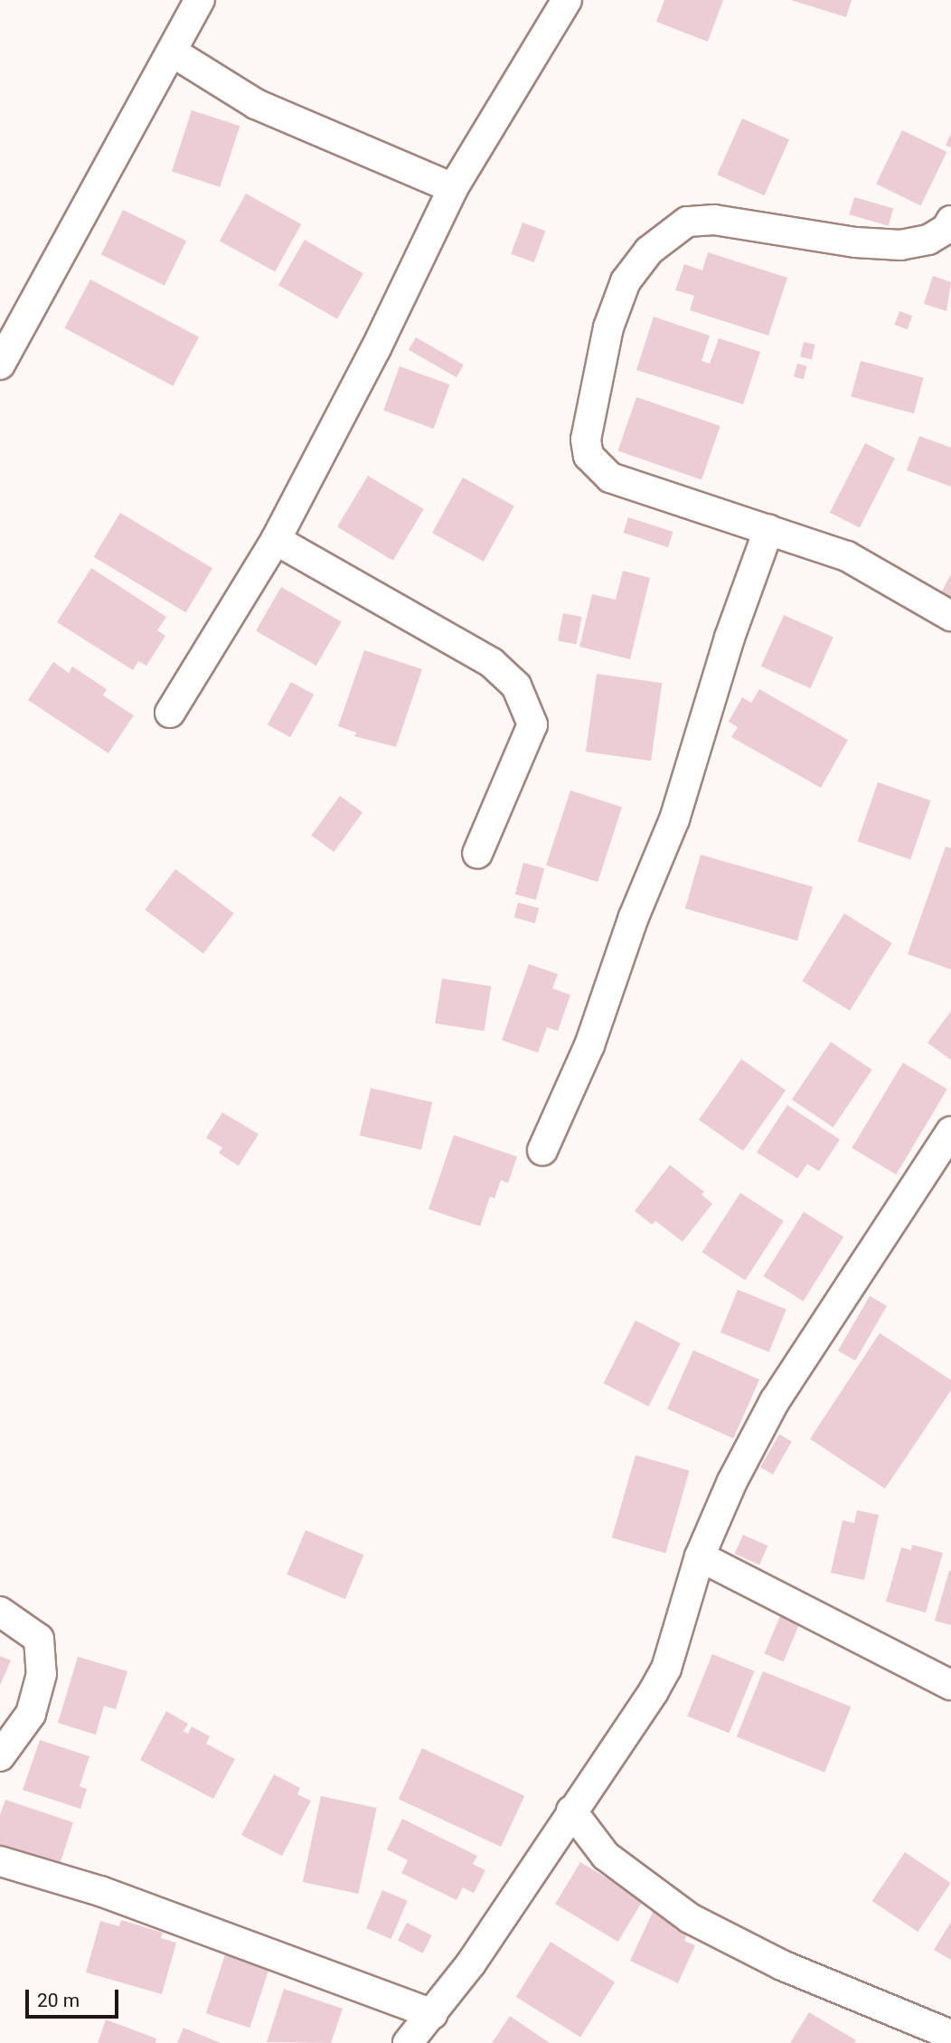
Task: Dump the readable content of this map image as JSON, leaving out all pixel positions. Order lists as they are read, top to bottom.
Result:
{
  "scale_bar": "20 m"
}
